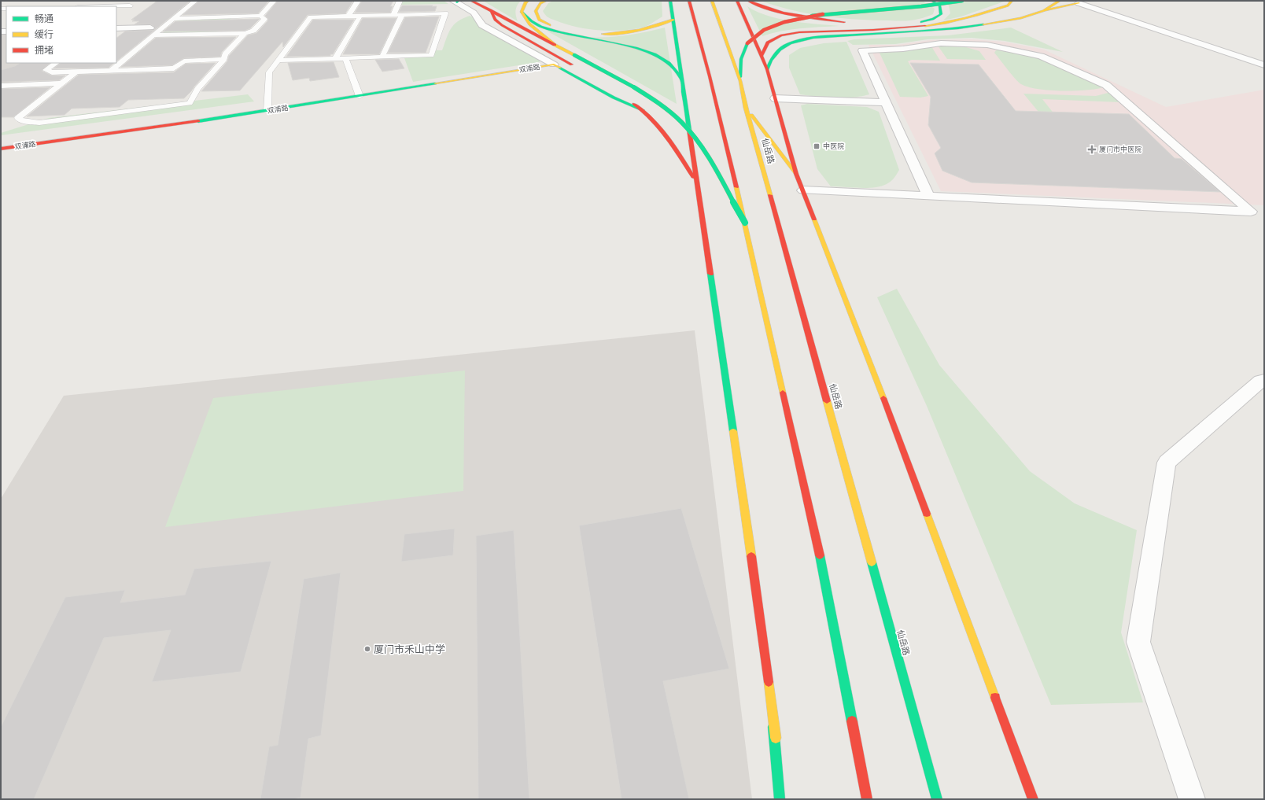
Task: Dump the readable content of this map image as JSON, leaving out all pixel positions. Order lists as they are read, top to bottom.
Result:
{
  "streets": {
    "main road": ["双浦路", "仙岳路"]
  },
  "places": {
    "transit": ["中医院"],
    "health": ["厦门市中医院"],
    "other": ["厦门市禾山中学"]
  },
  "legend": ["畅通", "缓行", "拥堵"]
}
